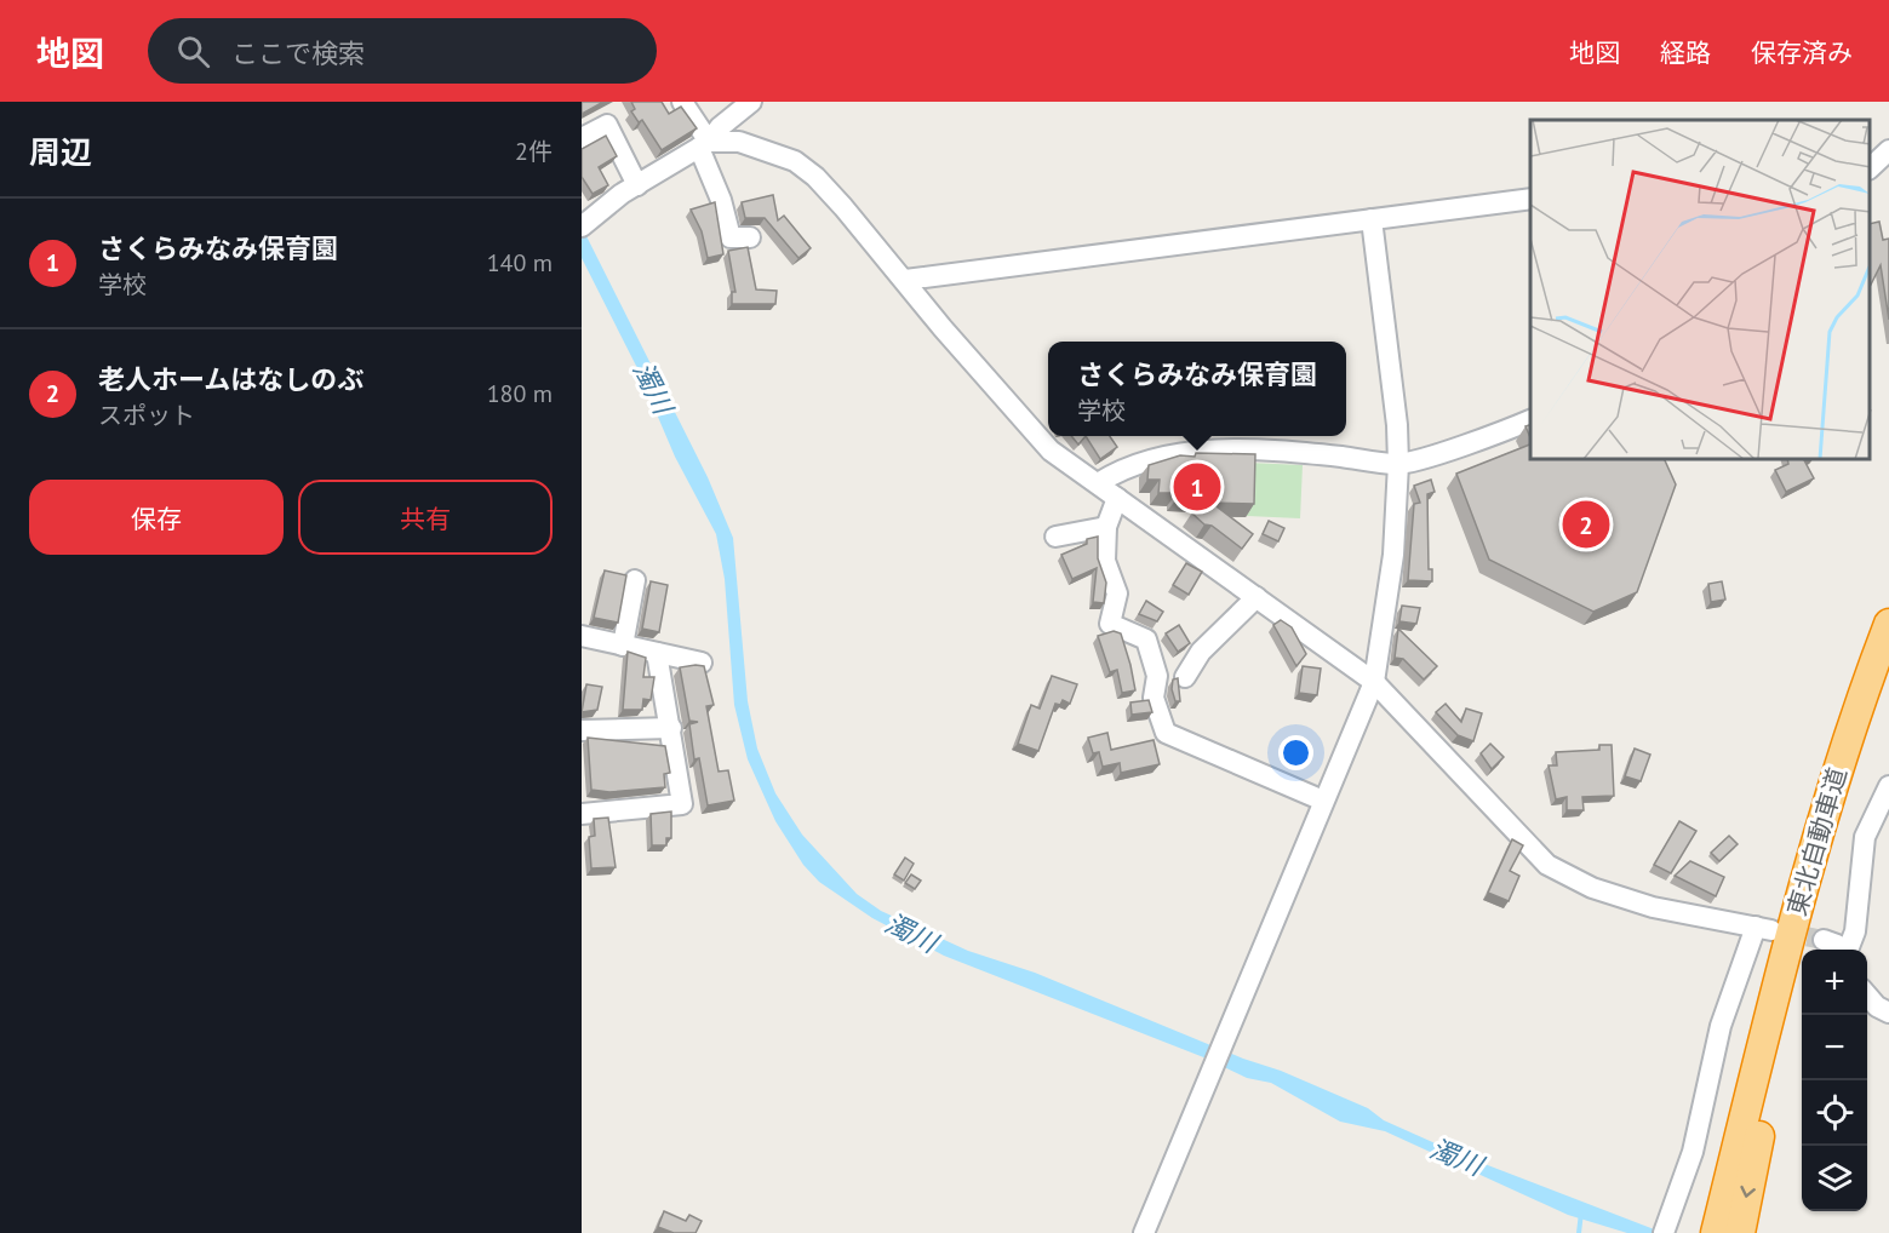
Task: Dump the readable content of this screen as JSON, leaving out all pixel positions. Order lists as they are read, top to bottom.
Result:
{
  "streets": {
    "highway": ["東北自動車道"]
  },
  "water": ["濁川"],
  "page": {
    "header": "地図",
    "search": "ここで検索",
    "nav": ["地図", "経路", "保存済み"],
    "heading": ["周辺", "2件"],
    "list": [
      {
        "mark": "1",
        "name": "さくらみなみ保育園",
        "note": "学校",
        "value": "140 m"
      },
      {
        "mark": "2",
        "name": "老人ホームはなしのぶ",
        "note": "スポット",
        "value": "180 m"
      }
    ],
    "popup": ["さくらみなみ保育園", "学校"],
    "buttons": ["保存", "共有"],
    "pins": ["1", "2"],
    "map_buttons": ["+", "−"]
  }
}
